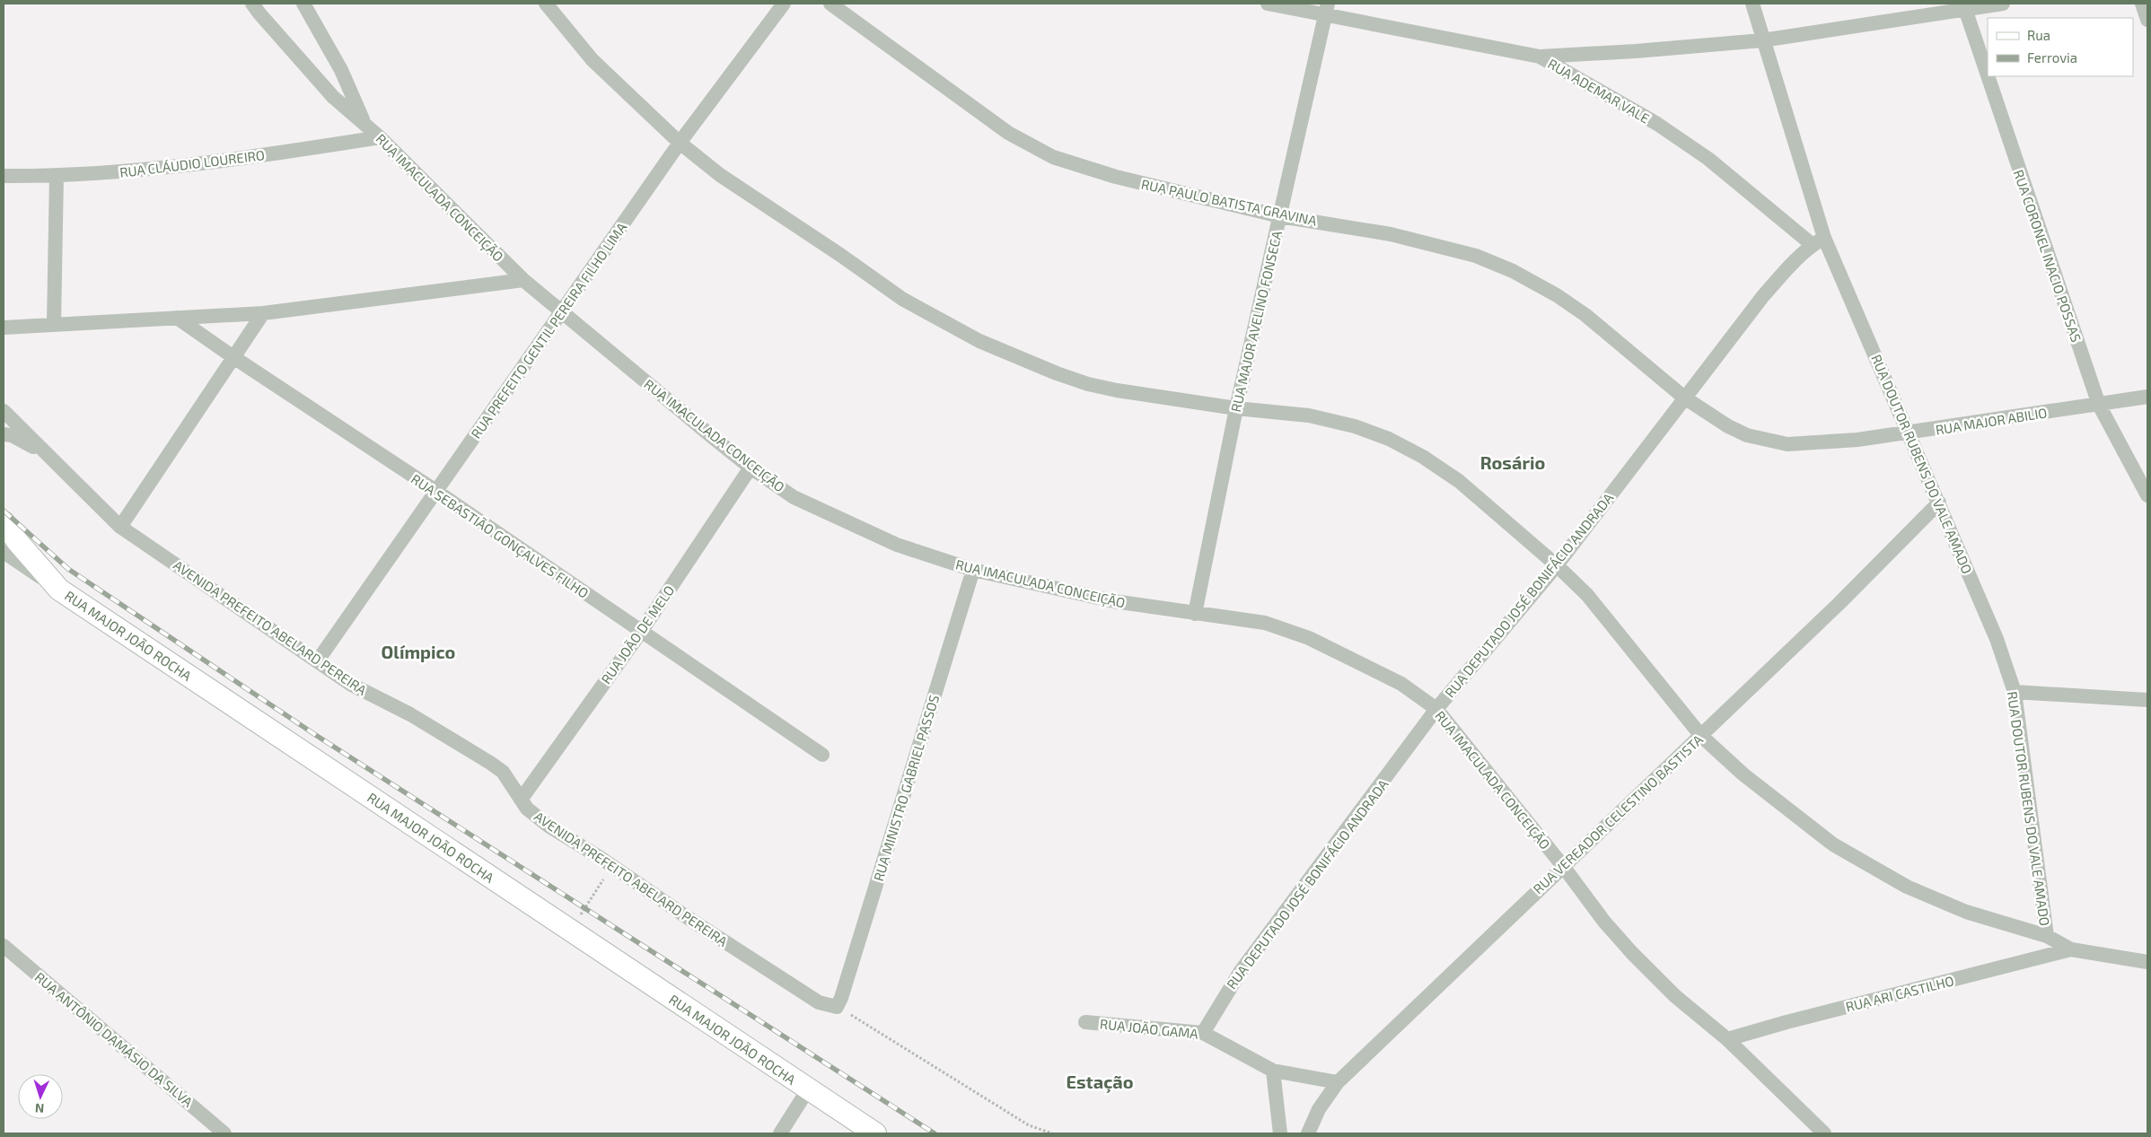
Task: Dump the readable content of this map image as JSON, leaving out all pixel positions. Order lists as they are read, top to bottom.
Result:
{
  "streets": {
    "main road": ["RUA MAJOR JOÃO ROCHA"],
    "street": [
      "RUA ADEMAR VALE",
      "RUA CLÁUDIO LOUREIRO",
      "RUA IMACULADA CONCEIÇÃO",
      "RUA PAULO BATISTA GRAVINA",
      "RUA CORONEL INACIO POSSAS",
      "RUA MAJOR AVELINO FONSECA",
      "RUA PREFEITO GENTIL PEREIRA FILHO LIMA",
      "RUA MAJOR ABILIO",
      "RUA DOUTOR RUBENS DO VALE AMADO",
      "RUA SEBASTIÃO GONÇALVES FILHO",
      "RUA DEPUTADO JOSÉ BONIFÁCIO ANDRADA",
      "AVENIDA PREFEITO ABELARD PEREIRA",
      "RUA JOÃO DE MELO",
      "RUA MINISTRO GABRIEL PASSOS",
      "RUA VEREADOR CELESTINO BASTISTA",
      "RUA ARI CASTILHO",
      "RUA JOÃO GAMA",
      "RUA ANTÔNIO DAMÁSIO DA SILVA"
    ]
  },
  "crossings": [
    ["RUA ADEMAR VALE", "RUA MAJOR AVELINO FONSECA"],
    ["RUA ADEMAR VALE", "RUA DOUTOR RUBENS DO VALE AMADO"],
    ["RUA ADEMAR VALE", "RUA DEPUTADO JOSÉ BONIFÁCIO ANDRADA"],
    ["RUA CLÁUDIO LOUREIRO", "RUA IMACULADA CONCEIÇÃO"],
    ["RUA IMACULADA CONCEIÇÃO", "RUA MAJOR AVELINO FONSECA"],
    ["RUA IMACULADA CONCEIÇÃO", "RUA PREFEITO GENTIL PEREIRA FILHO LIMA"],
    ["RUA IMACULADA CONCEIÇÃO", "RUA DEPUTADO JOSÉ BONIFÁCIO ANDRADA"],
    ["RUA IMACULADA CONCEIÇÃO", "RUA JOÃO DE MELO"],
    ["RUA IMACULADA CONCEIÇÃO", "RUA MINISTRO GABRIEL PASSOS"],
    ["RUA IMACULADA CONCEIÇÃO", "RUA VEREADOR CELESTINO BASTISTA"],
    ["RUA IMACULADA CONCEIÇÃO", "RUA ARI CASTILHO"],
    ["RUA PAULO BATISTA GRAVINA", "RUA MAJOR AVELINO FONSECA"],
    ["RUA PAULO BATISTA GRAVINA", "RUA MAJOR ABILIO"],
    ["RUA PAULO BATISTA GRAVINA", "RUA DEPUTADO JOSÉ BONIFÁCIO ANDRADA"],
    ["RUA CORONEL INACIO POSSAS", "RUA MAJOR ABILIO"],
    ["RUA PREFEITO GENTIL PEREIRA FILHO LIMA", "RUA SEBASTIÃO GONÇALVES FILHO"],
    ["RUA PREFEITO GENTIL PEREIRA FILHO LIMA", "AVENIDA PREFEITO ABELARD PEREIRA"],
    ["RUA MAJOR ABILIO", "RUA DOUTOR RUBENS DO VALE AMADO"],
    ["RUA MAJOR ABILIO", "RUA DEPUTADO JOSÉ BONIFÁCIO ANDRADA"],
    ["RUA DOUTOR RUBENS DO VALE AMADO", "RUA DEPUTADO JOSÉ BONIFÁCIO ANDRADA"],
    ["RUA DOUTOR RUBENS DO VALE AMADO", "RUA VEREADOR CELESTINO BASTISTA"],
    ["RUA SEBASTIÃO GONÇALVES FILHO", "RUA JOÃO DE MELO"],
    ["RUA DEPUTADO JOSÉ BONIFÁCIO ANDRADA", "RUA JOÃO GAMA"],
    ["AVENIDA PREFEITO ABELARD PEREIRA", "RUA JOÃO DE MELO"],
    ["AVENIDA PREFEITO ABELARD PEREIRA", "RUA MINISTRO GABRIEL PASSOS"],
    ["RUA VEREADOR CELESTINO BASTISTA", "RUA JOÃO GAMA"]
  ],
  "districts": ["Rosário", "Olímpico", "Estação"],
  "legend": ["Rua", "Ferrovia"],
  "north": "bottom"
}
